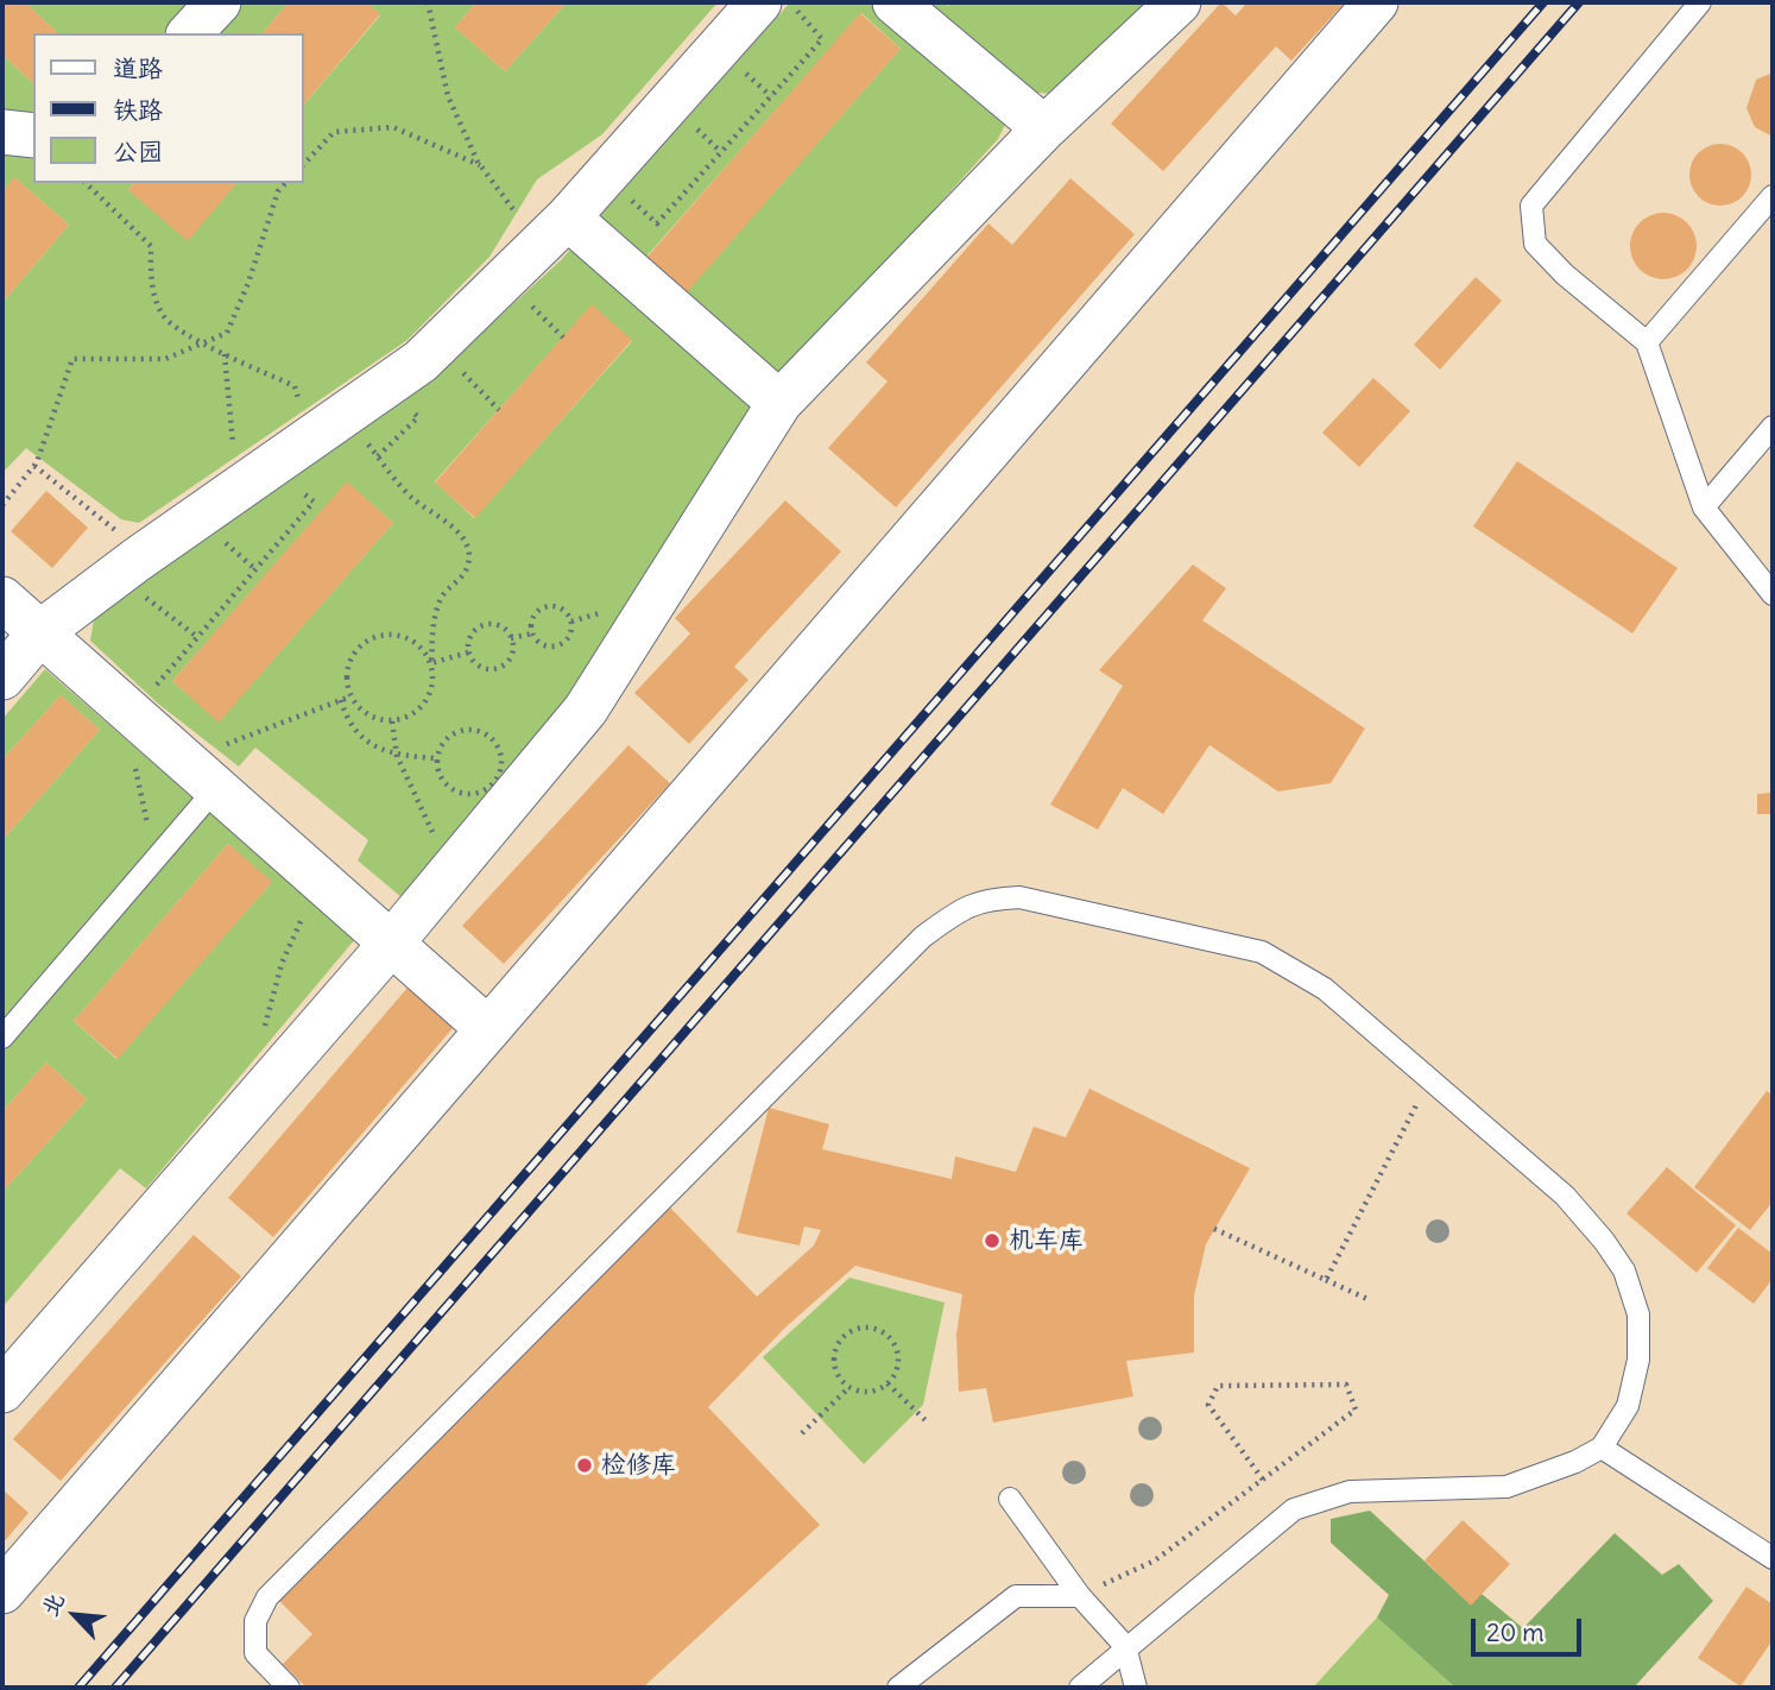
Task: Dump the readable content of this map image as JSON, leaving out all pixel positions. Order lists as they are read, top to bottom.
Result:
{
  "places": ["机车库", "检修库"],
  "legend": ["道路", "铁路", "公园"],
  "scale_bar": "20 m",
  "north": "top left"
}
